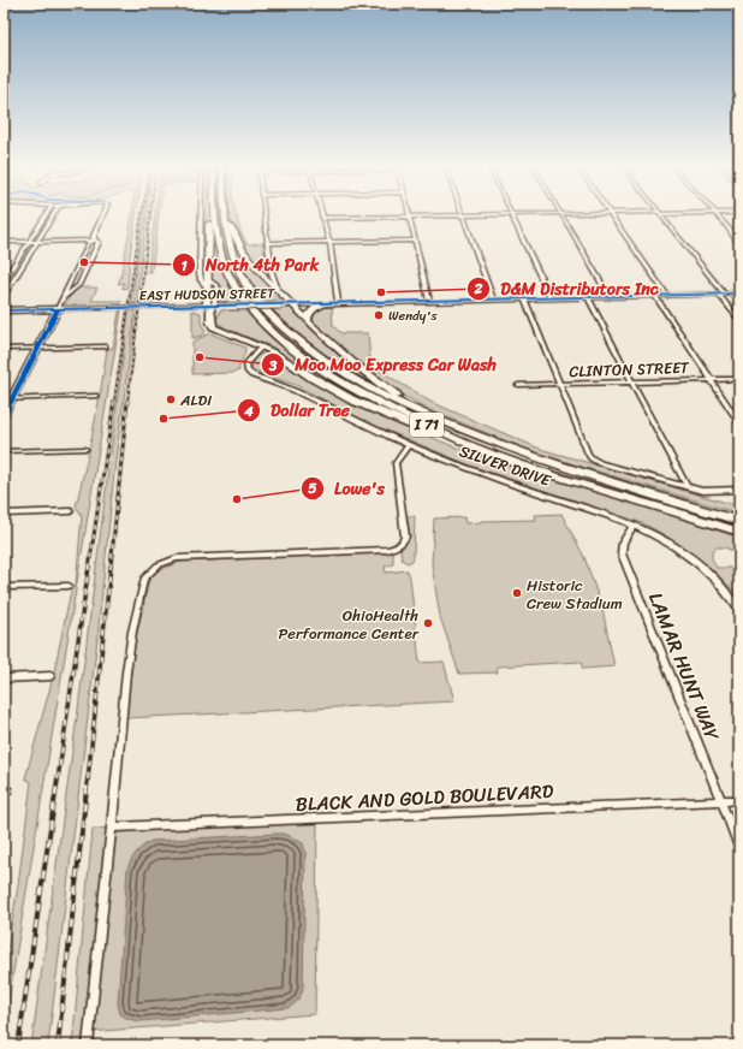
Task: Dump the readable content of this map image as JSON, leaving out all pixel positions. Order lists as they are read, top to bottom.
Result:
{
  "streets": {
    "highway": ["I 71"],
    "main road": ["EAST HUDSON STREET"],
    "street": [
      "CLINTON STREET",
      "SILVER DRIVE",
      "LAMAR HUNT WAY",
      "BLACK AND GOLD BOULEVARD"
    ]
  },
  "crossings": [
    ["SILVER DRIVE", "LAMAR HUNT WAY"],
    ["LAMAR HUNT WAY", "BLACK AND GOLD BOULEVARD"]
  ],
  "places": [
    "North 4th Park",
    "D&M Distributors Inc",
    "Wendy's",
    "Moo Moo Express Car Wash",
    "ALDI",
    "Dollar Tree",
    "Lowe's",
    "Historic Crew Stadium",
    "OhioHealth Performance Center"
  ]
}
